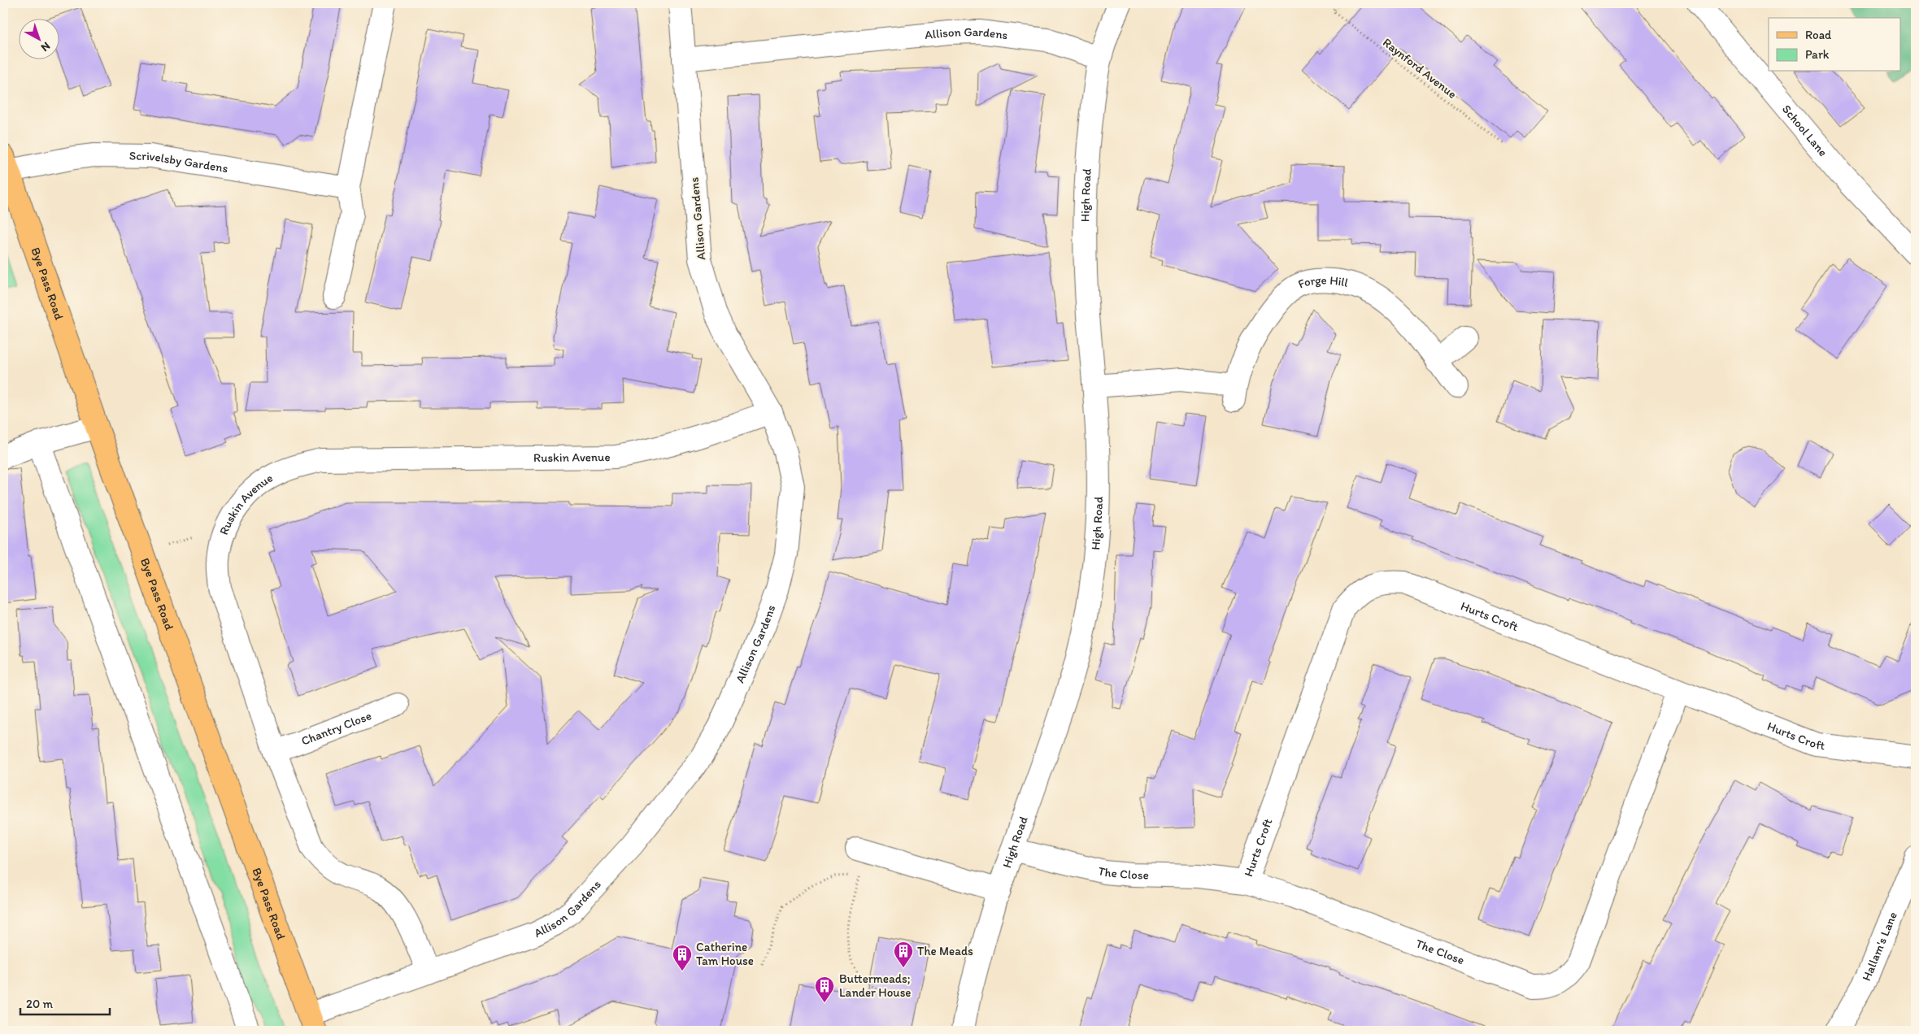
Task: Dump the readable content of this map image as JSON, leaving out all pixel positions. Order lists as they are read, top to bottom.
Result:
{
  "streets": {
    "main road": ["Bye Pass Road"],
    "street": [
      "Allison Gardens",
      "School Lane",
      "Scrivelsby Gardens",
      "High Road",
      "Forge Hill",
      "Ruskin Avenue",
      "Hurts Croft",
      "Chantry Close",
      "The Close",
      "Hallam's Lane"
    ],
    "path": ["Raynford Avenue"]
  },
  "crossings": [
    ["Allison Gardens", "High Road"],
    ["Allison Gardens", "Bye Pass Road"],
    ["Allison Gardens", "Ruskin Avenue"],
    ["Scrivelsby Gardens", "Bye Pass Road"],
    ["High Road", "Forge Hill"],
    ["High Road", "The Close"],
    ["Ruskin Avenue", "Chantry Close"],
    ["Hurts Croft", "The Close"]
  ],
  "places": {
    "building": ["The Meads", "Catherine Tam House", "Buttermeads; Lander House"]
  },
  "legend": ["Road", "Park"],
  "scale_bar": "20 m",
  "north": "bottom right"
}
